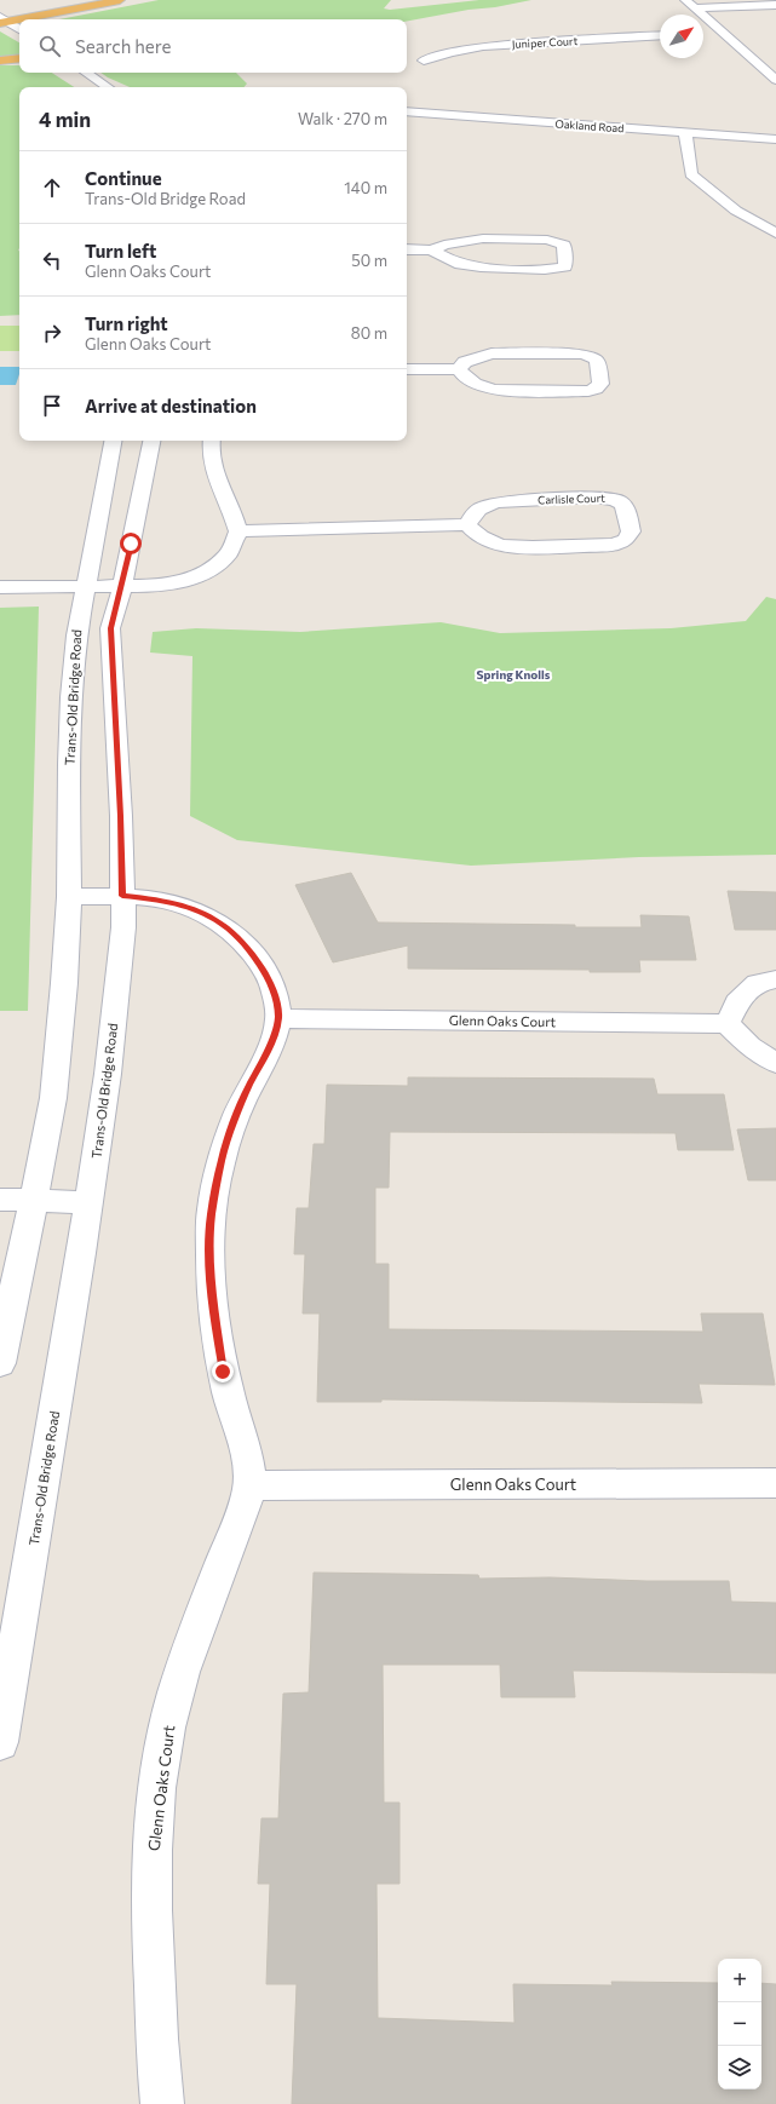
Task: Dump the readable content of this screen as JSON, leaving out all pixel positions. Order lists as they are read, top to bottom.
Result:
{
  "streets": {
    "street": [
      "Juniper Court",
      "Oakland Road",
      "Carlisle Court",
      "Trans-Old Bridge Road",
      "Glenn Oaks Court"
    ]
  },
  "crossings": [
    ["Trans-Old Bridge Road", "Glenn Oaks Court"]
  ],
  "districts": ["Spring Knolls"],
  "north": "top right",
  "page": {
    "search": "Search here",
    "heading": ["4 min", "Walk · 270 m"],
    "list": [
      ["Continue", "Trans-Old Bridge Road", "140 m"],
      ["Turn left", "Glenn Oaks Court", "50 m"],
      ["Turn right", "Glenn Oaks Court", "80 m"],
      "Arrive at destination"
    ],
    "map_buttons": ["+", "−"]
  }
}
